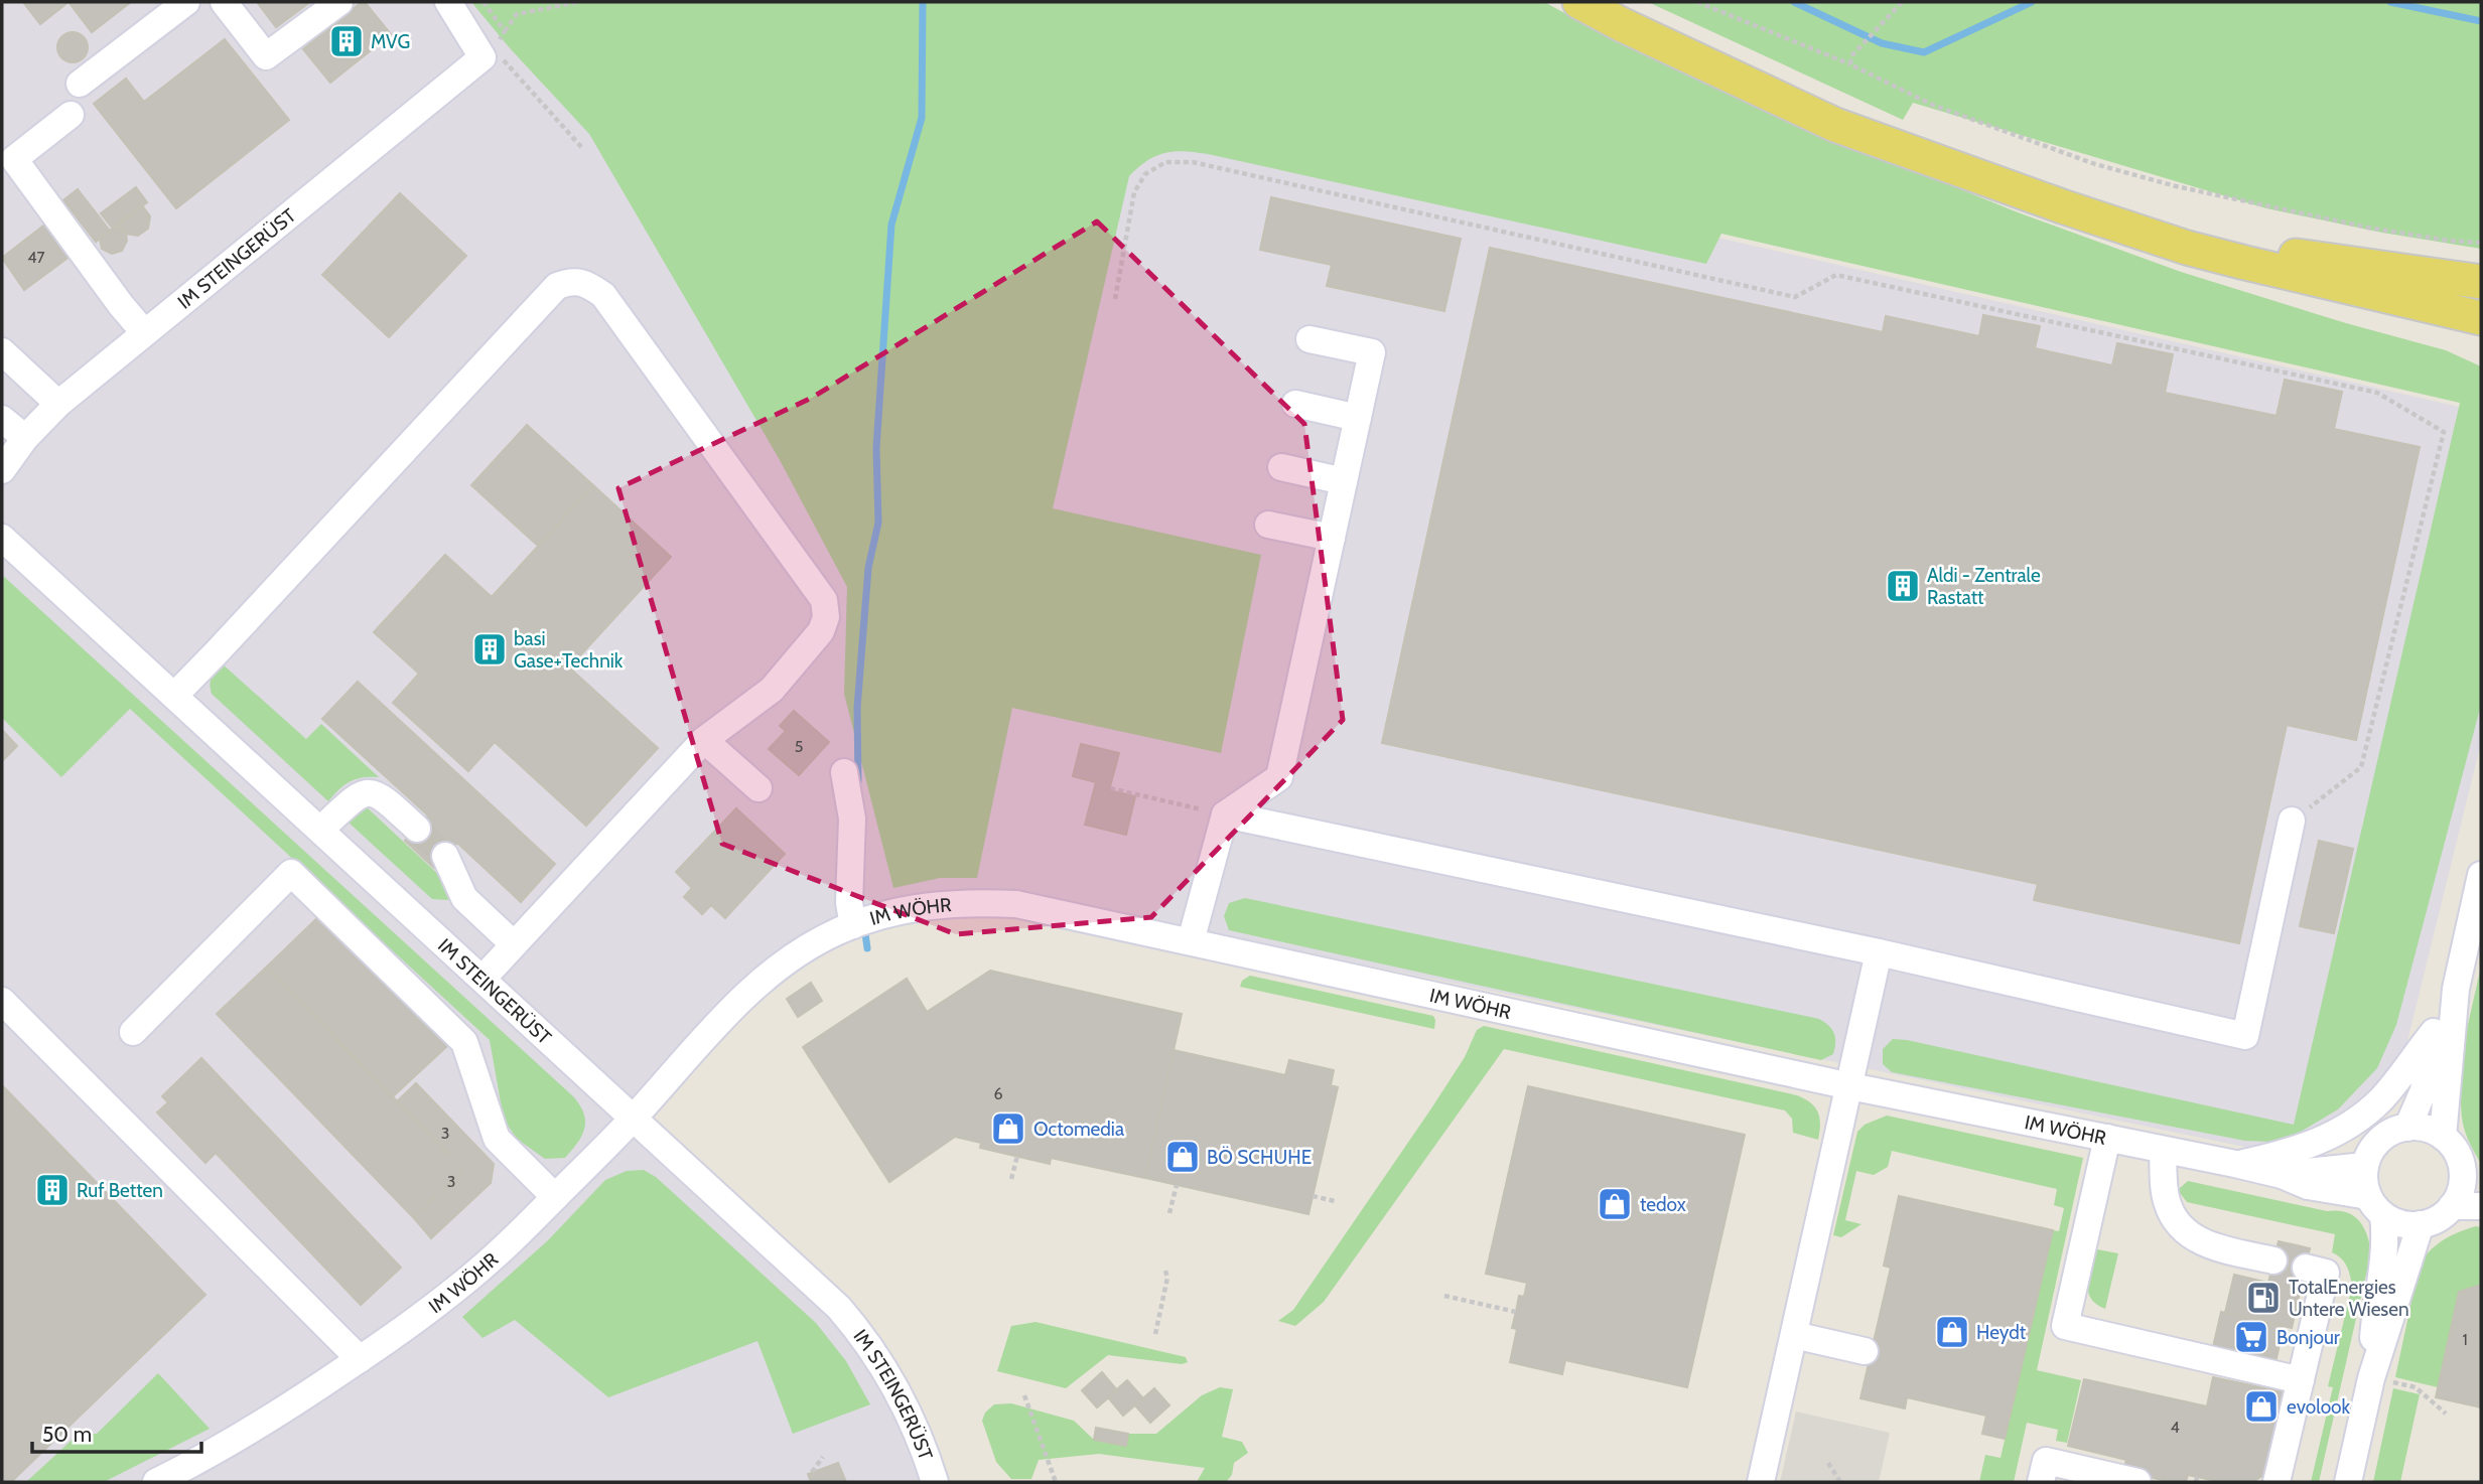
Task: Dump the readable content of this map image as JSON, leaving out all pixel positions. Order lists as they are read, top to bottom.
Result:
{
  "streets": {
    "street": ["IM STEINGERÜST", "IM WÖHR"]
  },
  "crossings": [
    ["IM STEINGERÜST", "IM WÖHR"]
  ],
  "places": {
    "building": [
      "MVG",
      "Aldi - Zentrale Rastatt",
      "basi Gase+Technik",
      "Ruf Betten"
    ],
    "shop": [
      "Octomedia",
      "BÖ SCHUHE",
      "tedox",
      "Heydt",
      "evolook"
    ],
    "fuel station": ["TotalEnergies Untere Wiesen"],
    "supermarket": ["Bonjour"]
  },
  "house_numbers": [
    "47",
    "5",
    "6",
    "3",
    "3",
    "1",
    "4"
  ],
  "scale_bar": "50 m"
}
